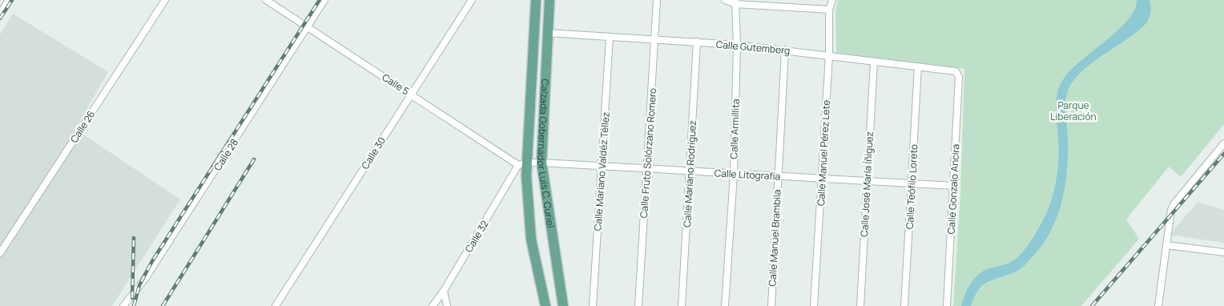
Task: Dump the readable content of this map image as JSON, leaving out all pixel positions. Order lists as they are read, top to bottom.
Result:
{
  "streets": {
    "main road": ["Calzada Gobernador Luis C. Curiel"],
    "street": [
      "Calle Gutemberg",
      "Calle 5",
      "Calle 26",
      "Calle Armillita",
      "Calle 30",
      "Calle Fruto Solórzano Romero",
      "Calle Manuel Pérez Lete",
      "Calle 28",
      "Calle Mariano Valdéz Téllez",
      "Calle Mariano Rodríguez",
      "Calle Litografía",
      "Calle José María Íñiguez",
      "Calle Teófilo Loreto",
      "Calle Gonzalo Ancira",
      "Calle 32",
      "Calle Manuel Brambila"
    ]
  },
  "crossings": [
    ["Calle Gutemberg", "Calle Armillita"],
    ["Calle Gutemberg", "Calle Fruto Solórzano Romero"],
    ["Calle Gutemberg", "Calle Manuel Pérez Lete"],
    ["Calle Gutemberg", "Calzada Gobernador Luis C. Curiel"],
    ["Calle Gutemberg", "Calle Mariano Valdéz Téllez"],
    ["Calle Gutemberg", "Calle Mariano Rodríguez"],
    ["Calle Gutemberg", "Calle José María Íñiguez"],
    ["Calle Gutemberg", "Calle Teófilo Loreto"],
    ["Calle Gutemberg", "Calle Gonzalo Ancira"],
    ["Calle Gutemberg", "Calle Manuel Brambila"],
    ["Calle 5", "Calle 30"],
    ["Calle 5", "Calzada Gobernador Luis C. Curiel"],
    ["Calle 5", "Calle 28"],
    ["Calle 5", "Calle Litografía"],
    ["Calle 5", "Calle 32"],
    ["Calle Armillita", "Calle Litografía"],
    ["Calle Fruto Solórzano Romero", "Calle Litografía"],
    ["Calle Manuel Pérez Lete", "Calle Litografía"],
    ["Calzada Gobernador Luis C. Curiel", "Calle Litografía"],
    ["Calzada Gobernador Luis C. Curiel", "Calle 32"],
    ["Calle Mariano Valdéz Téllez", "Calle Litografía"],
    ["Calle Mariano Rodríguez", "Calle Litografía"],
    ["Calle Litografía", "Calle José María Íñiguez"],
    ["Calle Litografía", "Calle Teófilo Loreto"],
    ["Calle Litografía", "Calle Gonzalo Ancira"],
    ["Calle Litografía", "Calle 32"],
    ["Calle Litografía", "Calle Manuel Brambila"]
  ],
  "parks": ["Parque Liberación"]
}
